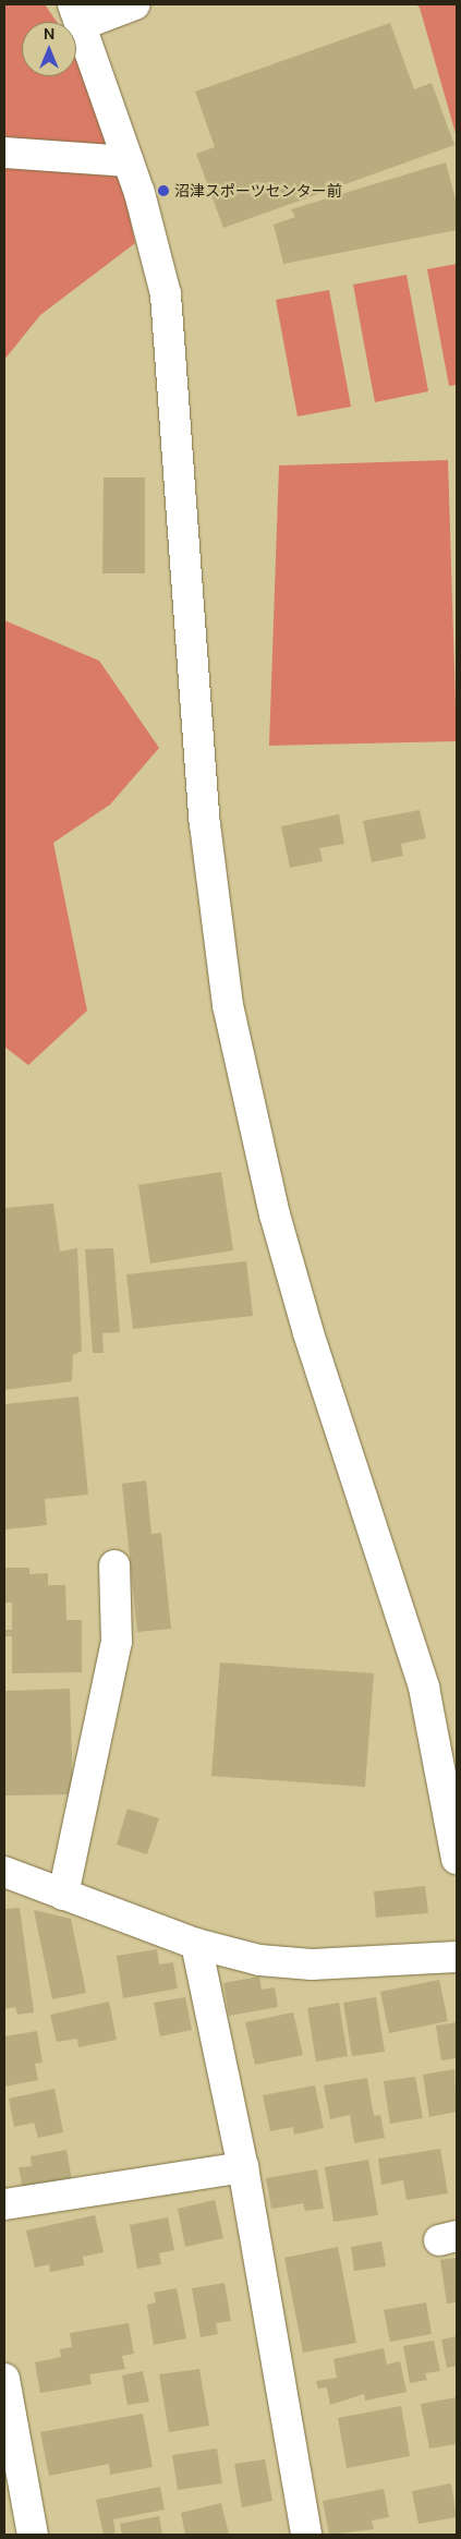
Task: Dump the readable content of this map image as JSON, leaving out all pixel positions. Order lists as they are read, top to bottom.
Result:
{
  "places": ["沼津スポーツセンター前"],
  "north": "top"
}
